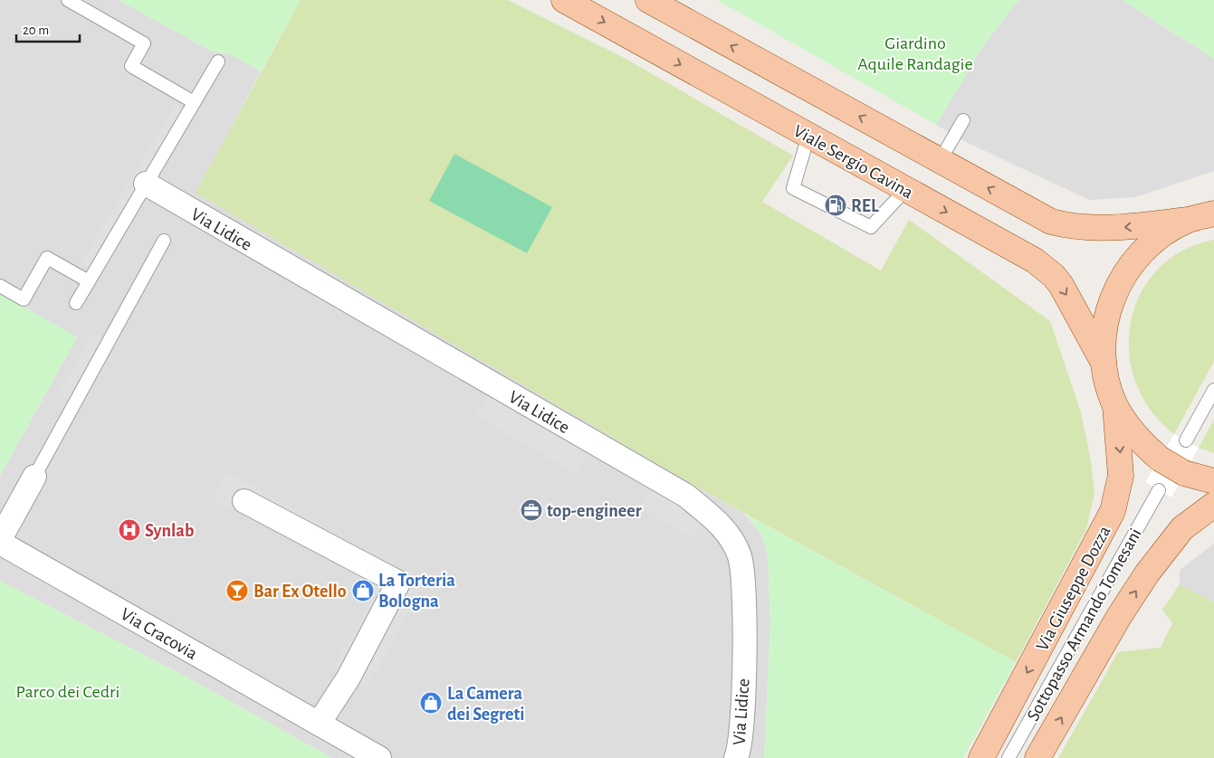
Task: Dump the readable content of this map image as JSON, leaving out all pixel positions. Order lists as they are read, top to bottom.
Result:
{
  "streets": {
    "main road": ["Viale Sergio Cavina", "Via Giuseppe Dozza"],
    "street": ["Via Lidice", "Via Cracovia"],
    "lane": ["Sottopasso Armando Tomesani"]
  },
  "parks": ["Giardino Aquile Randagie", "Parco dei Cedri"],
  "places": {
    "fuel station": ["REL"],
    "office": ["top-engineer"],
    "hospital": ["Synlab"],
    "bar": ["Bar Ex Otello"],
    "shop": ["La Torteria Bologna", "La Camera dei Segreti"]
  },
  "scale_bar": "20 m"
}
